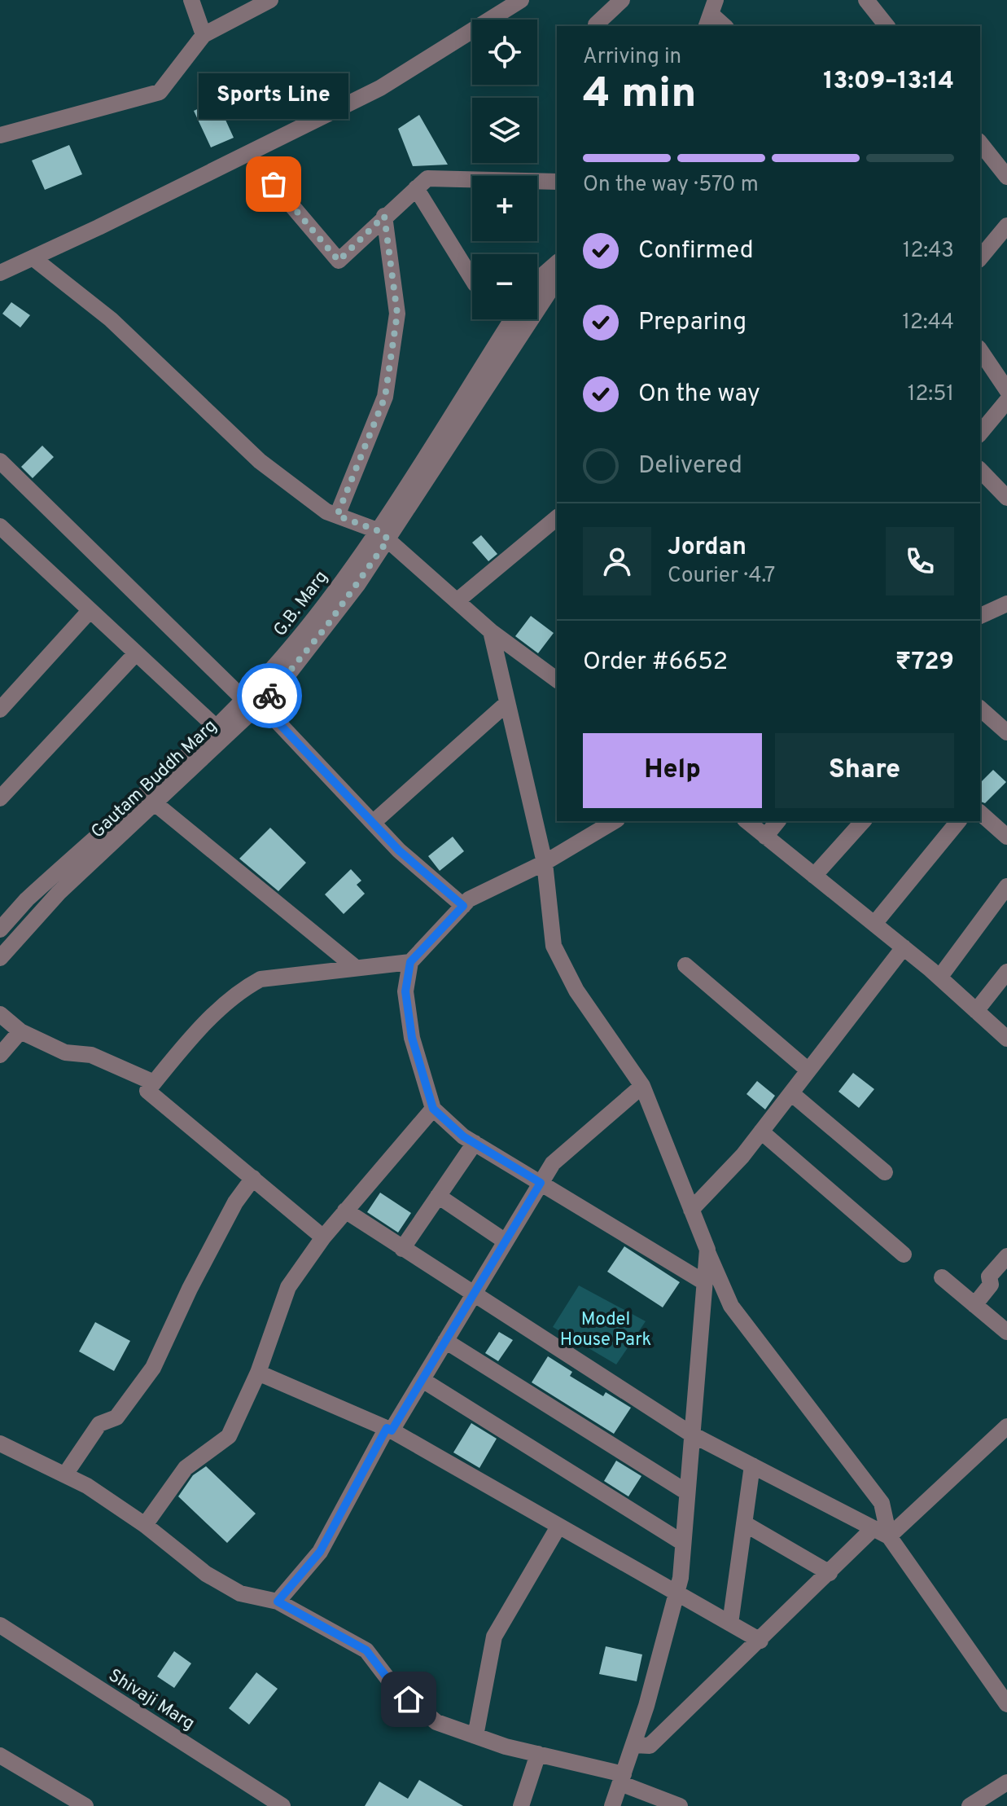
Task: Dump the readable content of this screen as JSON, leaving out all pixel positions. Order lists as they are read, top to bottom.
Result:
{
  "streets": {
    "street": ["Gautam Buddh Marg", "Shivaji Marg"]
  },
  "parks": ["Model House Park"],
  "places": ["Sports Line"],
  "page": {
    "map_buttons": ["+", "−"],
    "heading": ["4 min", "Arriving in", "13:09–13:14"],
    "panel": [
      "Jordan",
      "Courier · 4.7",
      "Order #6652",
      "₹729"
    ],
    "bubble": "Sports Line",
    "bar": "On the way · 570 m",
    "list": [
      ["Confirmed", "12:43"],
      ["Preparing", "12:44"],
      ["On the way", "12:51"],
      "Delivered"
    ],
    "buttons": ["Help", "Share"]
  }
}
